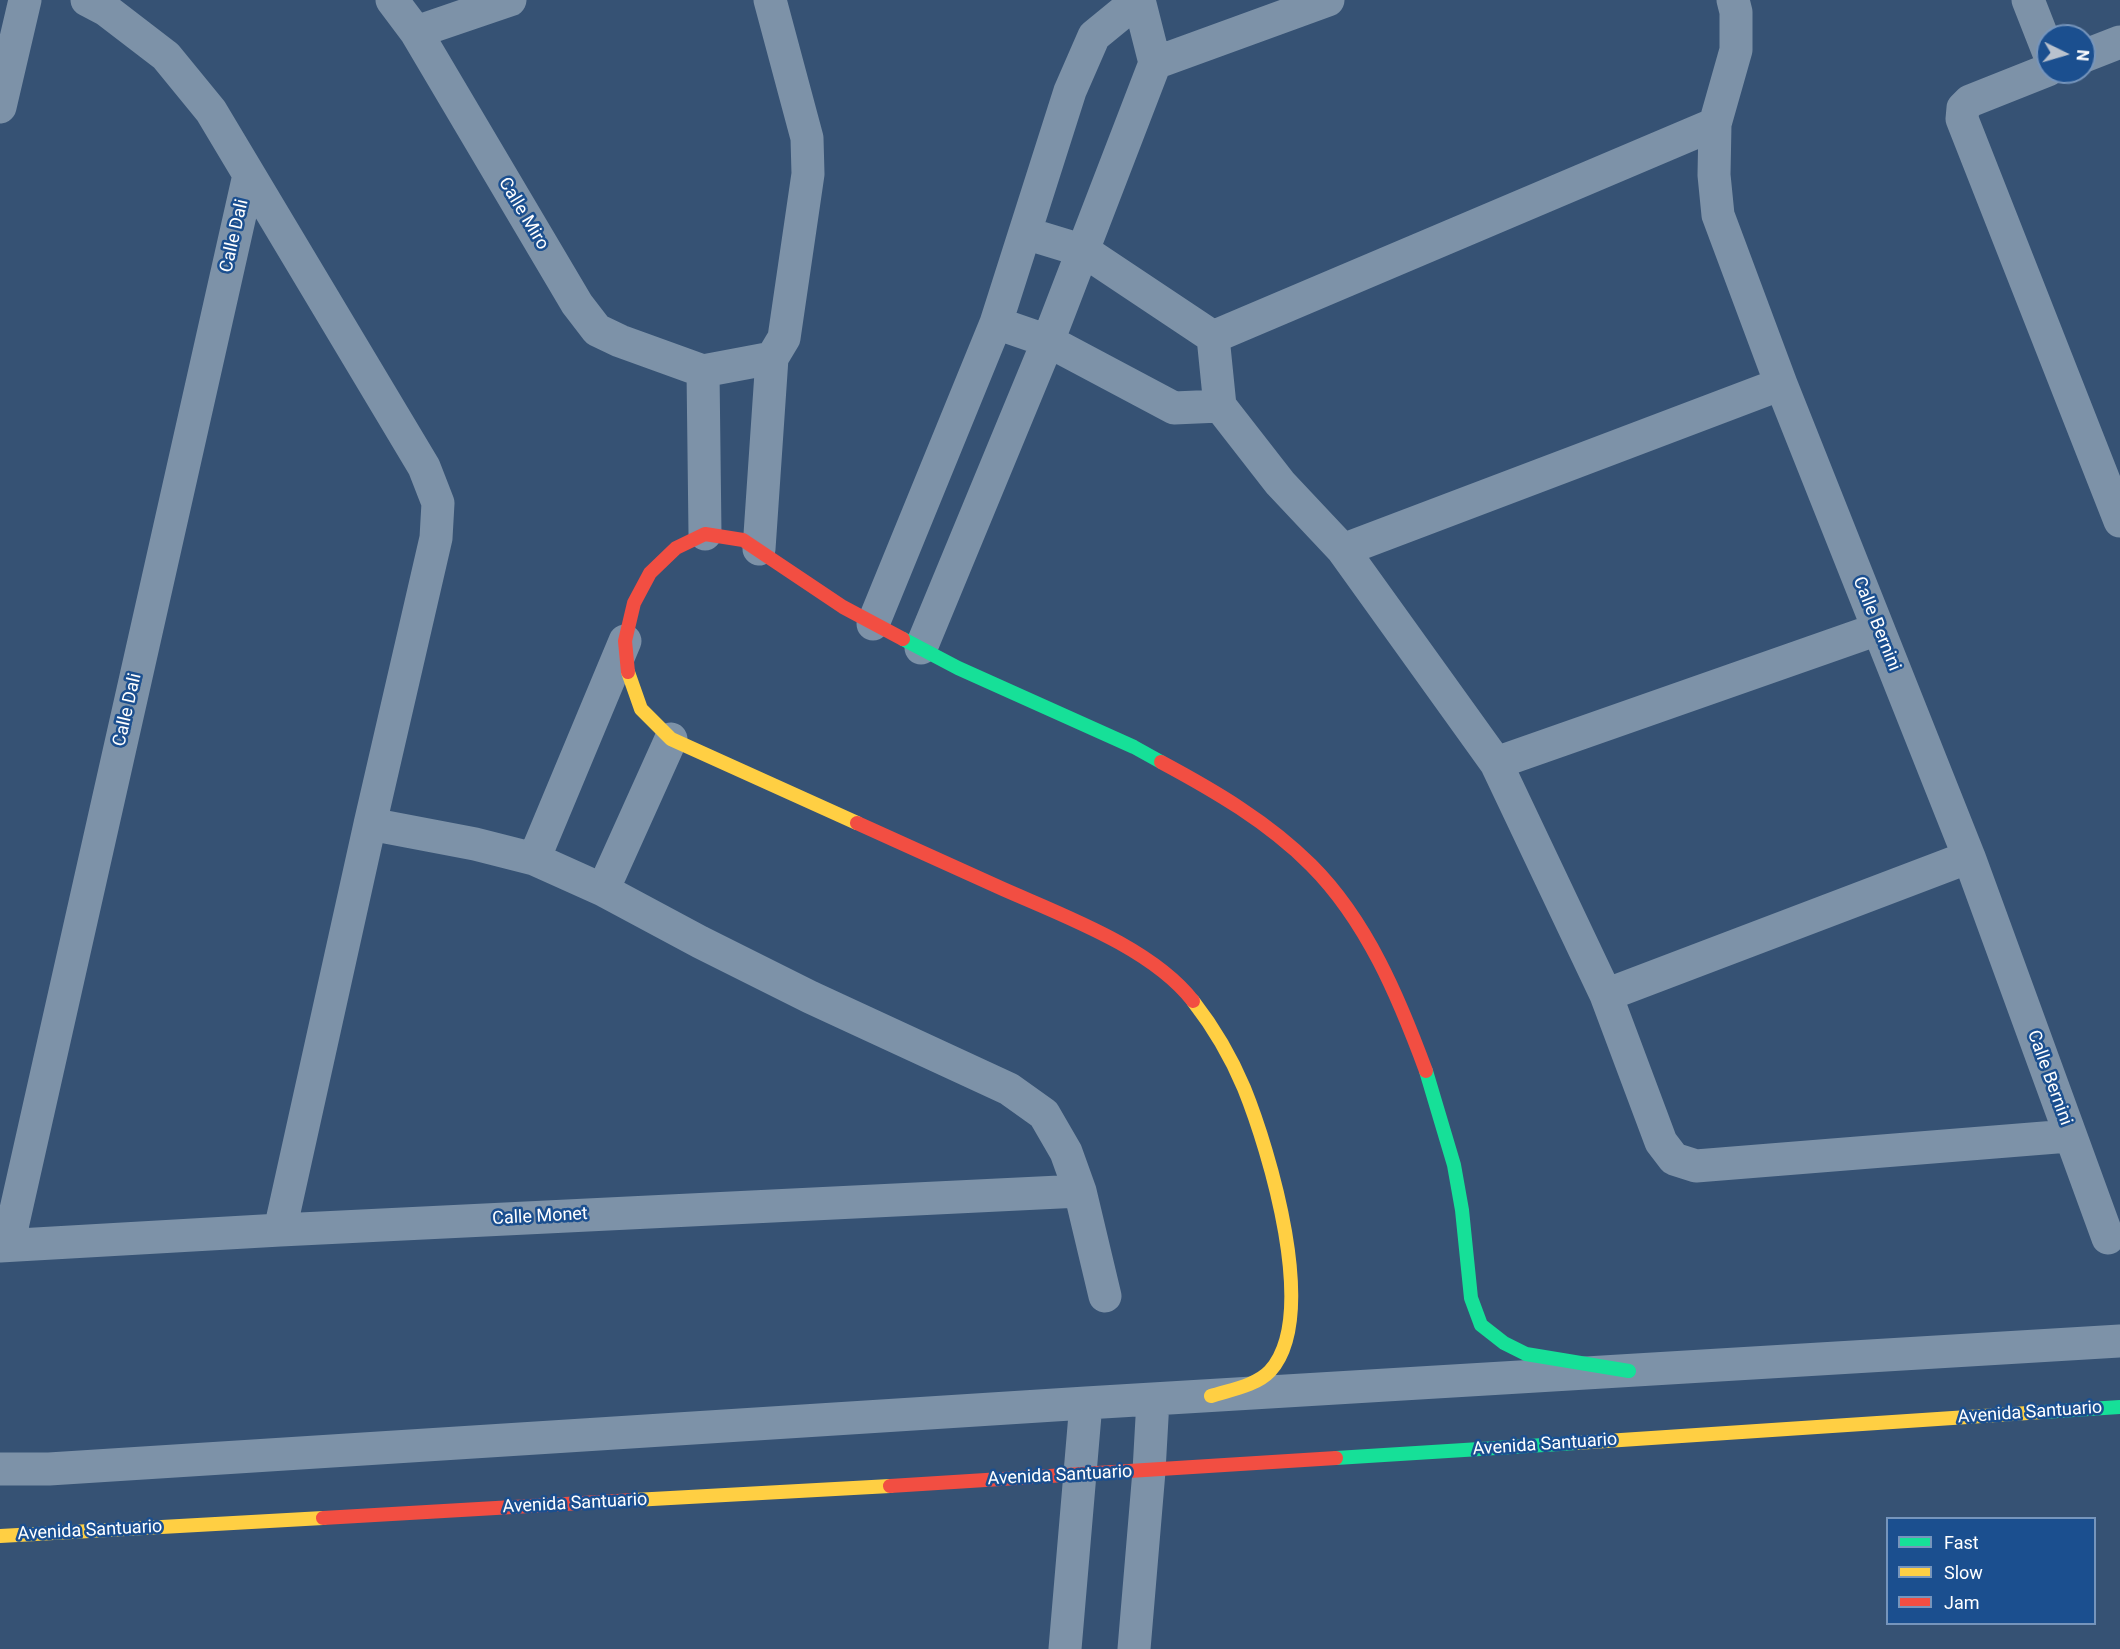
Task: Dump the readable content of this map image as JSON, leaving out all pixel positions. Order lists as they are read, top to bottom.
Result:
{
  "streets": {
    "street": [
      "Calle Miro",
      "Calle Dali",
      "Calle Bernini",
      "Calle Monet",
      "Avenida Santuario"
    ]
  },
  "crossings": [
    ["Calle Dali", "Calle Monet"]
  ],
  "legend": ["Fast", "Slow", "Jam"],
  "north": "right"
}
